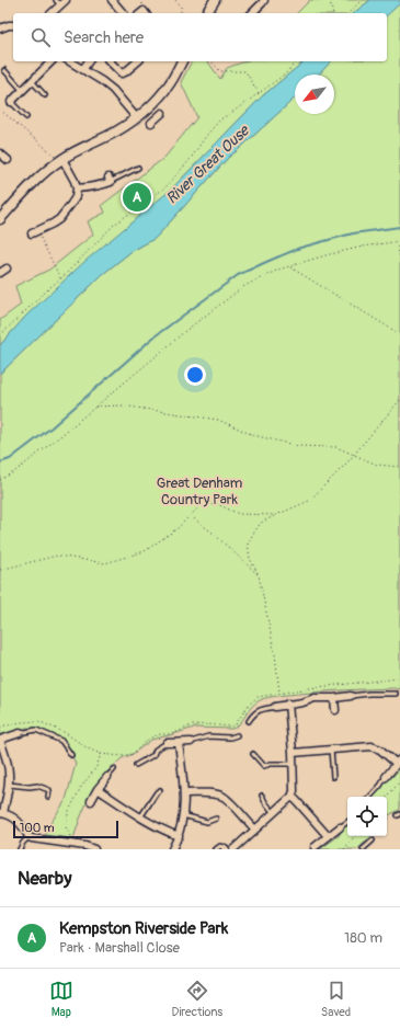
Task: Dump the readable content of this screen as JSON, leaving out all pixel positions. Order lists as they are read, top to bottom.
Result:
{
  "water": ["River Great Ouse"],
  "parks": ["Great Denham Country Park"],
  "scale_bar": "100 m",
  "north": "bottom left",
  "page": {
    "search": "Search here",
    "pins": "A",
    "scale": "100 m",
    "heading": "Nearby",
    "list": [
      {
        "mark": "A",
        "name": "Kempston Riverside Park",
        "note": "Park · Marshall Close",
        "value": "180 m"
      }
    ],
    "nav": ["Map", "Directions", "Saved"]
  }
}
